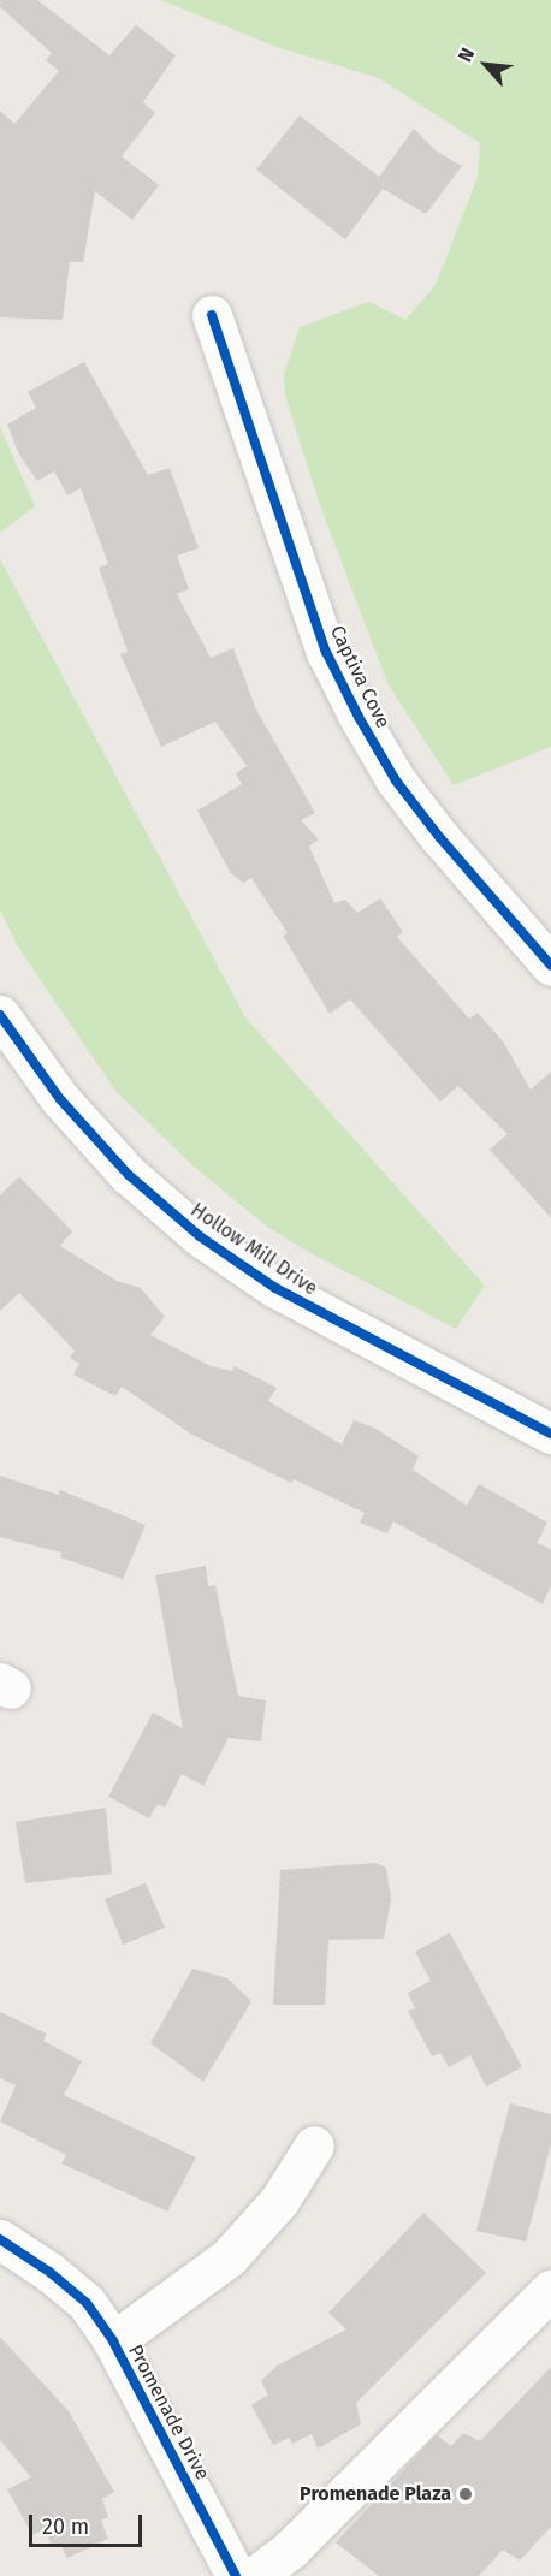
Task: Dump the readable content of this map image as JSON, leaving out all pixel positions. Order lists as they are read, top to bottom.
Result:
{
  "streets": {
    "street": ["Captiva Cove", "Hollow Mill Drive", "Promenade Drive"]
  },
  "places": ["Promenade Plaza"],
  "scale_bar": "20 m",
  "north": "top left"
}
